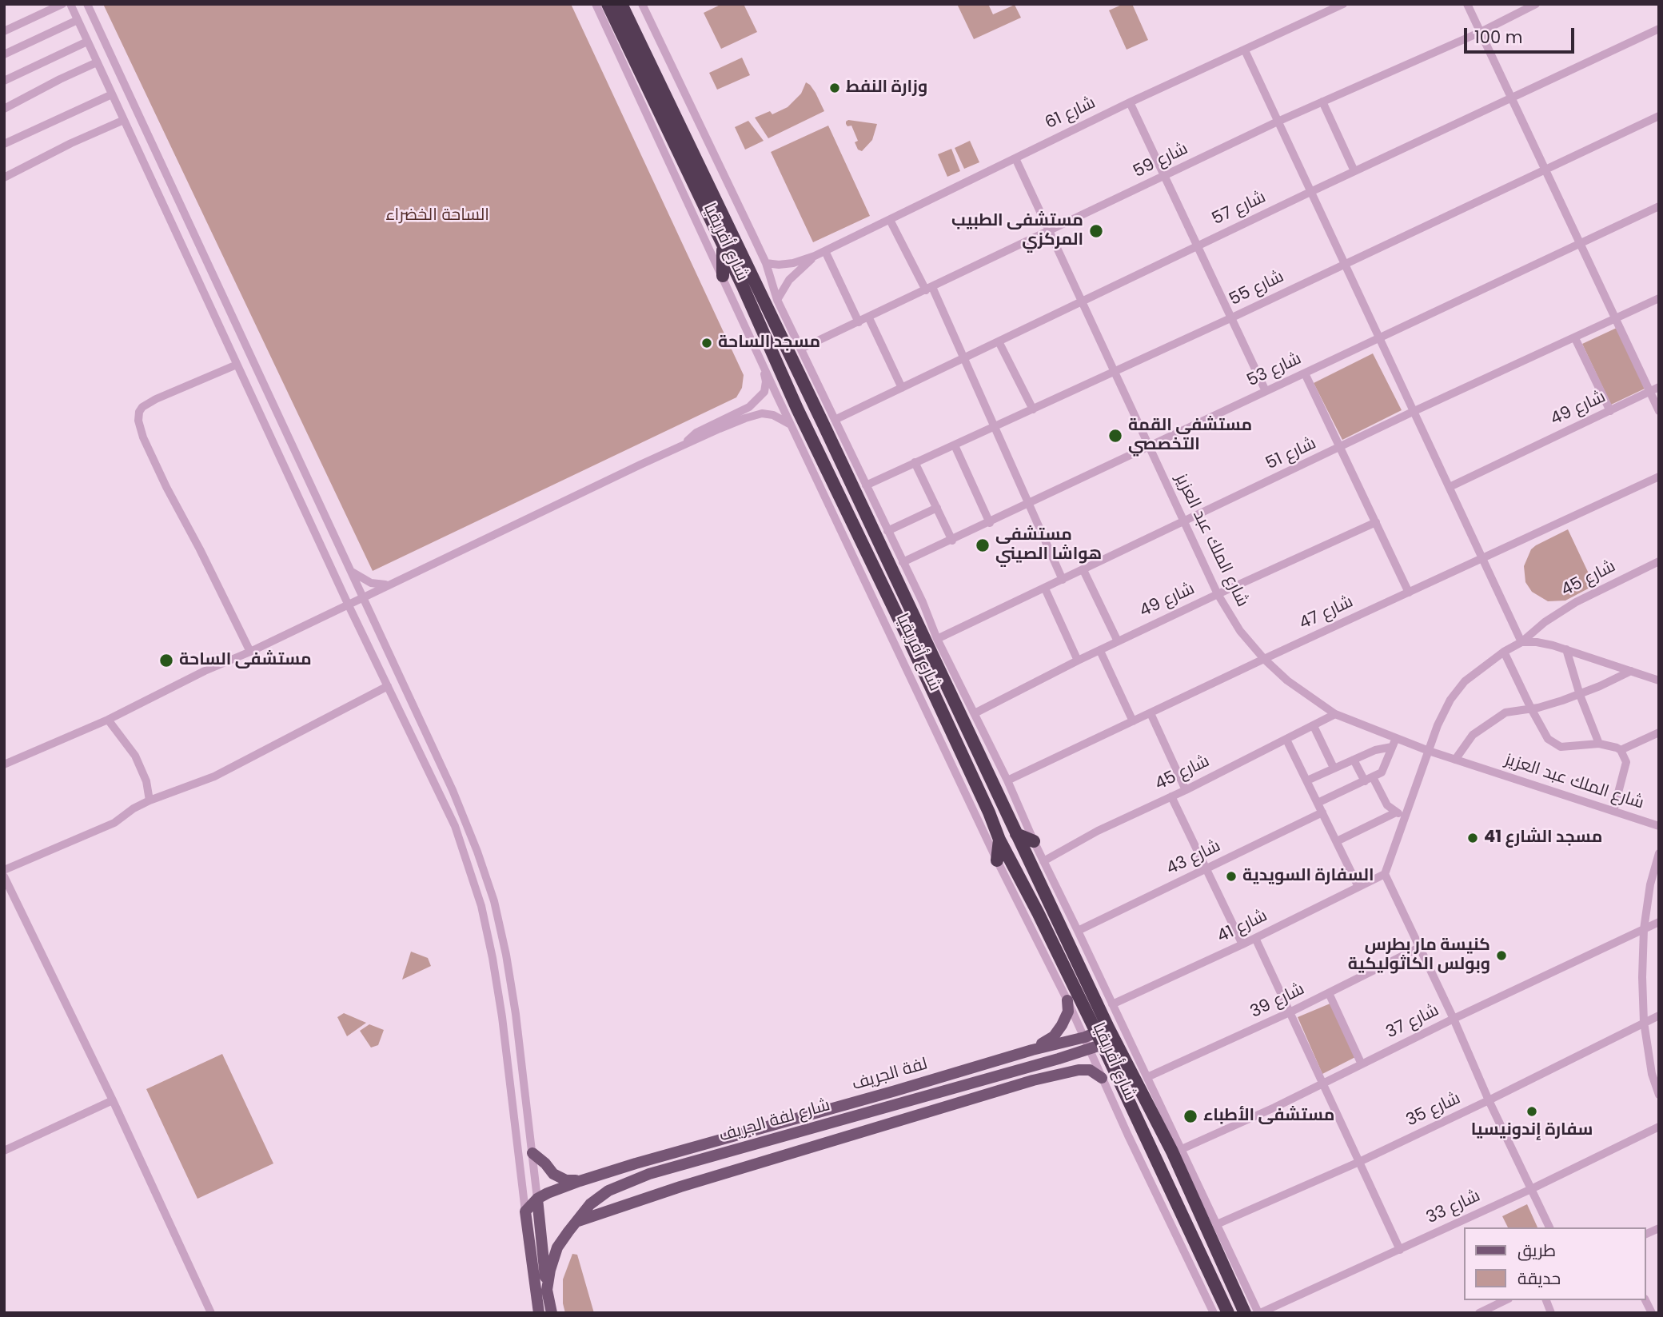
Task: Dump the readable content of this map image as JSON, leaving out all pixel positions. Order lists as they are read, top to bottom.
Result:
{
  "streets": {
    "highway": ["شارع أفريقيا"],
    "main road": ["لفة الجريف", "شارع لفة الجريف"],
    "street": [
      "شارع 61",
      "شارع 59",
      "شارع 57",
      "شارع 55",
      "شارع 53",
      "شارع 49",
      "شارع 51",
      "شارع الملك عبد العزيز",
      "شارع 45",
      "شارع 47",
      "شارع 43",
      "شارع 41",
      "شارع 39",
      "شارع 37",
      "شارع 35",
      "شارع 33"
    ]
  },
  "crossings": [
    ["شارع 61", "شارع الملك عبد العزيز"],
    ["شارع 59", "شارع أفريقيا"],
    ["شارع 59", "شارع الملك عبد العزيز"],
    ["شارع 57", "شارع أفريقيا"],
    ["شارع 57", "شارع الملك عبد العزيز"],
    ["شارع أفريقيا", "شارع 55"],
    ["شارع أفريقيا", "شارع 53"],
    ["شارع أفريقيا", "شارع 49"],
    ["شارع أفريقيا", "شارع 51"],
    ["شارع أفريقيا", "شارع 45"],
    ["شارع أفريقيا", "شارع 47"],
    ["شارع أفريقيا", "شارع 43"],
    ["شارع أفريقيا", "شارع 41"],
    ["شارع أفريقيا", "شارع 39"],
    ["شارع أفريقيا", "شارع 37"],
    ["شارع أفريقيا", "لفة الجريف"],
    ["شارع أفريقيا", "شارع 35"],
    ["شارع أفريقيا", "شارع لفة الجريف"],
    ["شارع أفريقيا", "شارع 33"],
    ["شارع 55", "شارع الملك عبد العزيز"],
    ["شارع 53", "شارع الملك عبد العزيز"],
    ["شارع 49", "شارع الملك عبد العزيز"],
    ["شارع 51", "شارع الملك عبد العزيز"],
    ["شارع الملك عبد العزيز", "شارع 45"],
    ["شارع الملك عبد العزيز", "شارع 47"],
    ["شارع 45", "شارع 41"]
  ],
  "parks": ["الساحة الخضراء"],
  "places": [
    "وزارة النفط",
    "مستشفى الطبيب المركزي",
    "مسجد الساحة",
    "مستشفى القمة التخصصي",
    "مستشفى هواشا الصيني",
    "مستشفى الساحة",
    "مسجد الشارع 41",
    "السفارة السويدية",
    "كنيسة مار بطرس وبولس الكاثوليكية",
    "سفارة إندونيسيا",
    "مستشفی الأطباء"
  ],
  "legend": ["طريق", "حديقة"],
  "scale_bar": "100 m"
}
